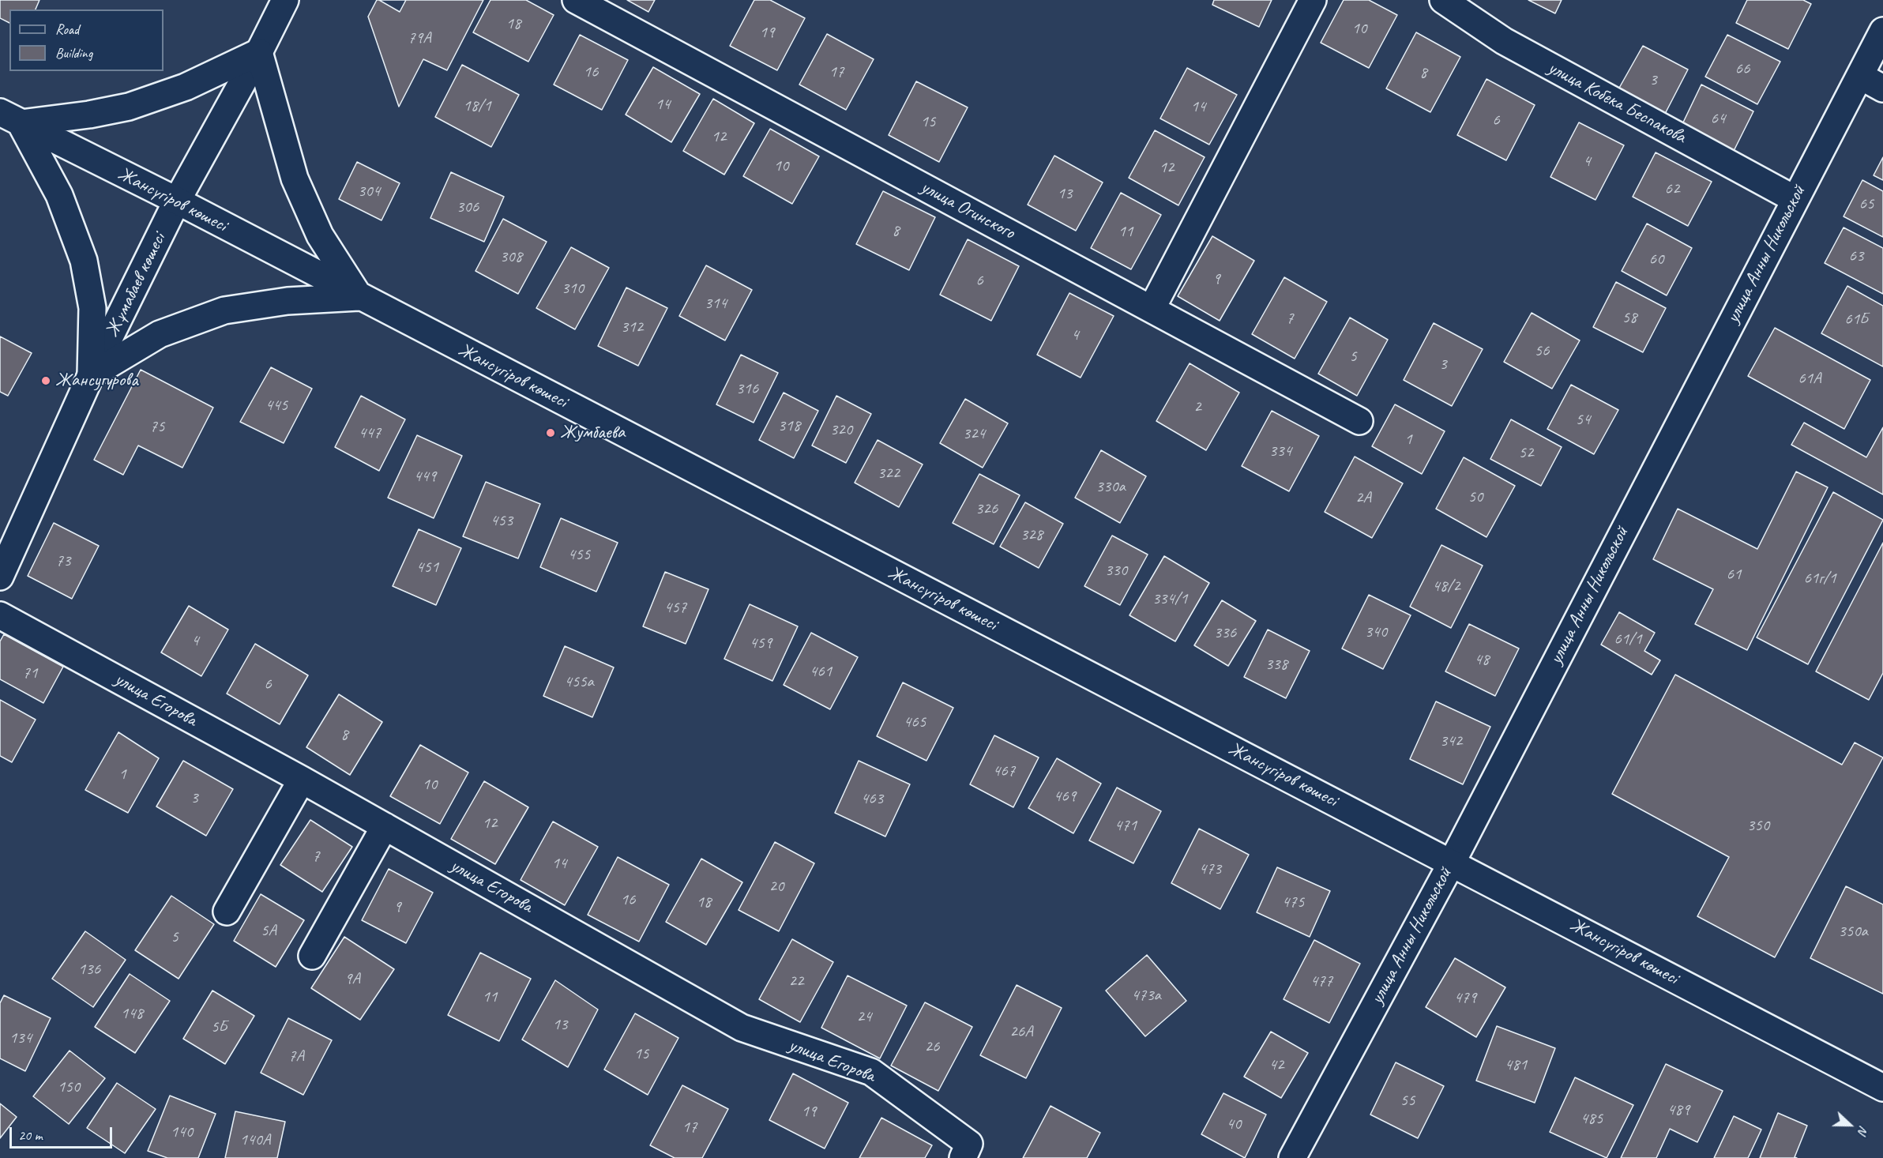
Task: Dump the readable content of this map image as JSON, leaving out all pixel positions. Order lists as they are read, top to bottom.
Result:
{
  "streets": {
    "street": [
      "улица Кобека Беспакова",
      "Жансүгіров көшесі",
      "улица Огинского",
      "улица Анны Никольской",
      "Жұмабаев көшесі",
      "улица Егорова"
    ]
  },
  "crossings": [
    ["улица Кобека Беспакова", "улица Анны Никольской"],
    ["Жансүгіров көшесі", "улица Анны Никольской"],
    ["Жансүгіров көшесі", "Жұмабаев көшесі"]
  ],
  "places": ["Жансугурова", "Жумбаева"],
  "house_numbers": [
    "18",
    "10",
    "19",
    "79А",
    "66",
    "16",
    "17",
    "8",
    "3",
    "14",
    "18/1",
    "14",
    "64",
    "6",
    "15",
    "12",
    "4",
    "10",
    "12",
    "62",
    "304",
    "13",
    "65",
    "306",
    "8",
    "11",
    "63",
    "308",
    "60",
    "9",
    "6",
    "310",
    "314",
    "58",
    "7",
    "61Б",
    "312",
    "4",
    "56",
    "5",
    "3",
    "61А",
    "316",
    "445",
    "2",
    "54",
    "318",
    "75",
    "320",
    "447",
    "324",
    "1",
    "334",
    "52",
    "322",
    "449",
    "330а",
    "50",
    "2А",
    "326",
    "453",
    "328",
    "455",
    "73",
    "451",
    "330",
    "61",
    "61г/1",
    "48/2",
    "334/1",
    "457",
    "340",
    "336",
    "61/1",
    "4",
    "459",
    "48",
    "338",
    "461",
    "71",
    "455а",
    "6",
    "465",
    "8",
    "342",
    "467",
    "1",
    "10",
    "469",
    "3",
    "463",
    "12",
    "471",
    "350",
    "7",
    "14",
    "473",
    "20",
    "16",
    "18",
    "475",
    "9",
    "5А",
    "350а",
    "5",
    "136",
    "9А",
    "22",
    "477",
    "473а",
    "11",
    "479",
    "148",
    "24",
    "13",
    "5Б",
    "26А",
    "134",
    "26",
    "15",
    "7А",
    "42",
    "481",
    "150",
    "55",
    "489",
    "19",
    "485",
    "40",
    "17",
    "140",
    "140А"
  ],
  "legend": ["Road", "Building"],
  "scale_bar": "20 m",
  "north": "right"
}
